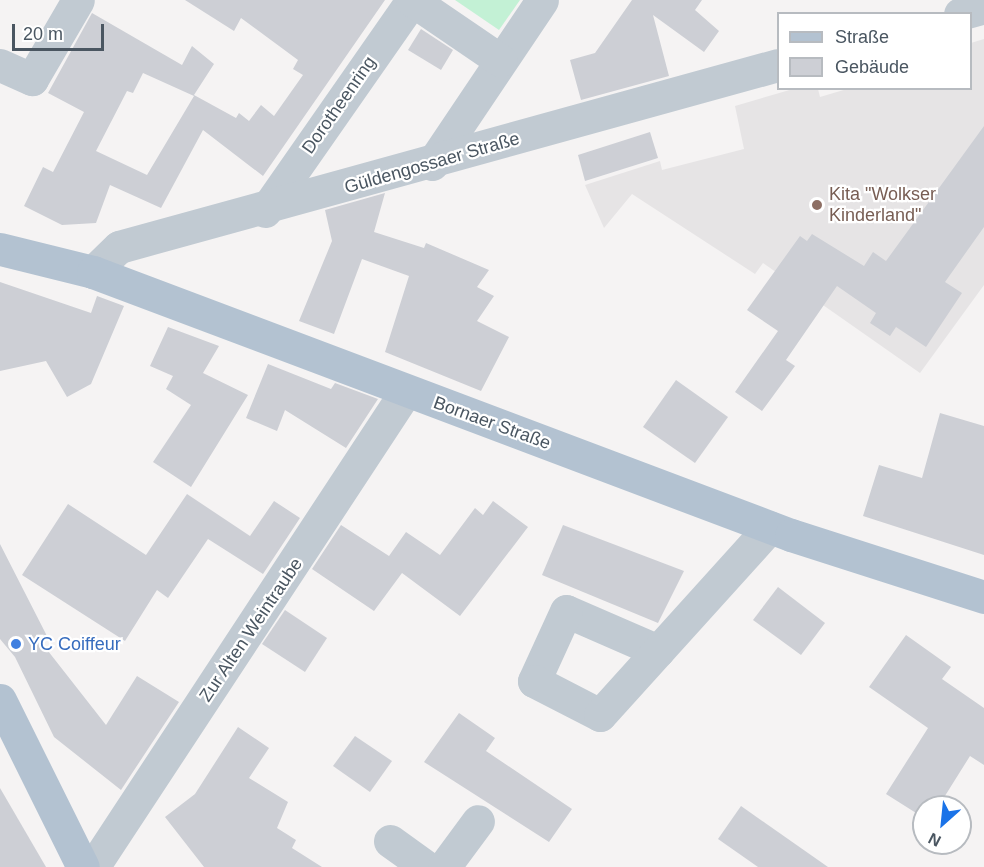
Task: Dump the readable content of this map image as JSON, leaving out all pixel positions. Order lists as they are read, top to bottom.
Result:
{
  "streets": {
    "main road": ["Bornaer Straße"],
    "street": ["Dorotheenring", "Güldengossaer Straße", "Zur Alten Weintraube"]
  },
  "crossings": [
    ["Dorotheenring", "Güldengossaer Straße"],
    ["Güldengossaer Straße", "Bornaer Straße"],
    ["Bornaer Straße", "Zur Alten Weintraube"]
  ],
  "places": ["Kita \"Wolkser Kinderland\"", "YC Coiffeur"],
  "legend": ["Straße", "Gebäude"],
  "scale_bar": "20 m",
  "north": "bottom left"
}
